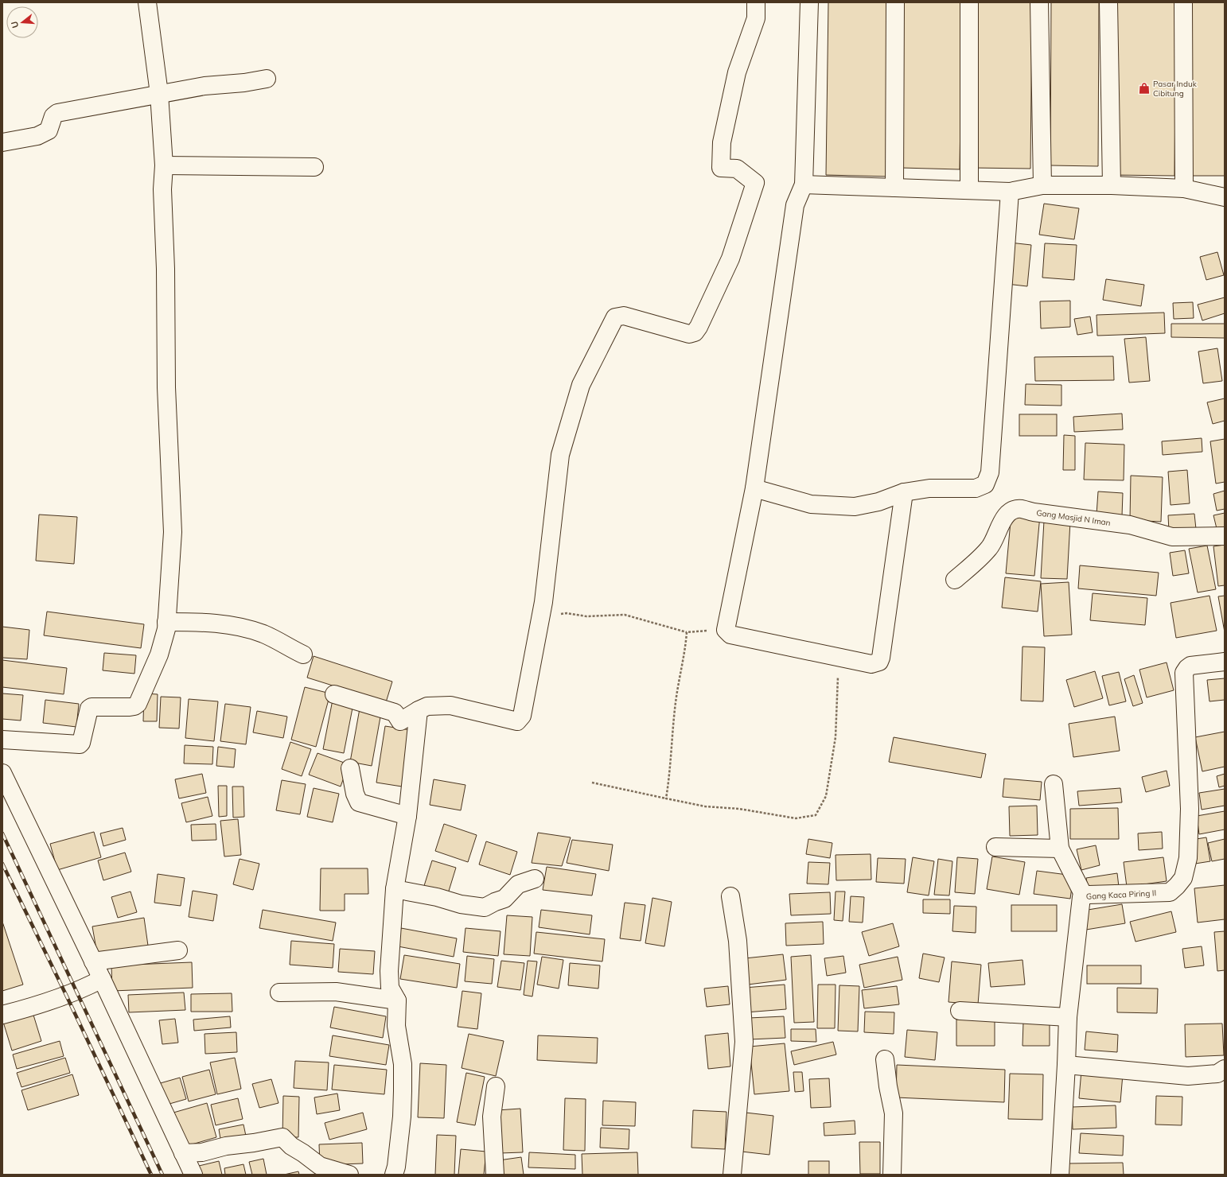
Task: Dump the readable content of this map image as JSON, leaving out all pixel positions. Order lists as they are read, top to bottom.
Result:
{
  "streets": {
    "street": ["Gang Masjid N Iman", "Gang Kaca Piring II"]
  },
  "places": {
    "shop": ["Pasar Induk Cibitung"]
  },
  "north": "left"
}
